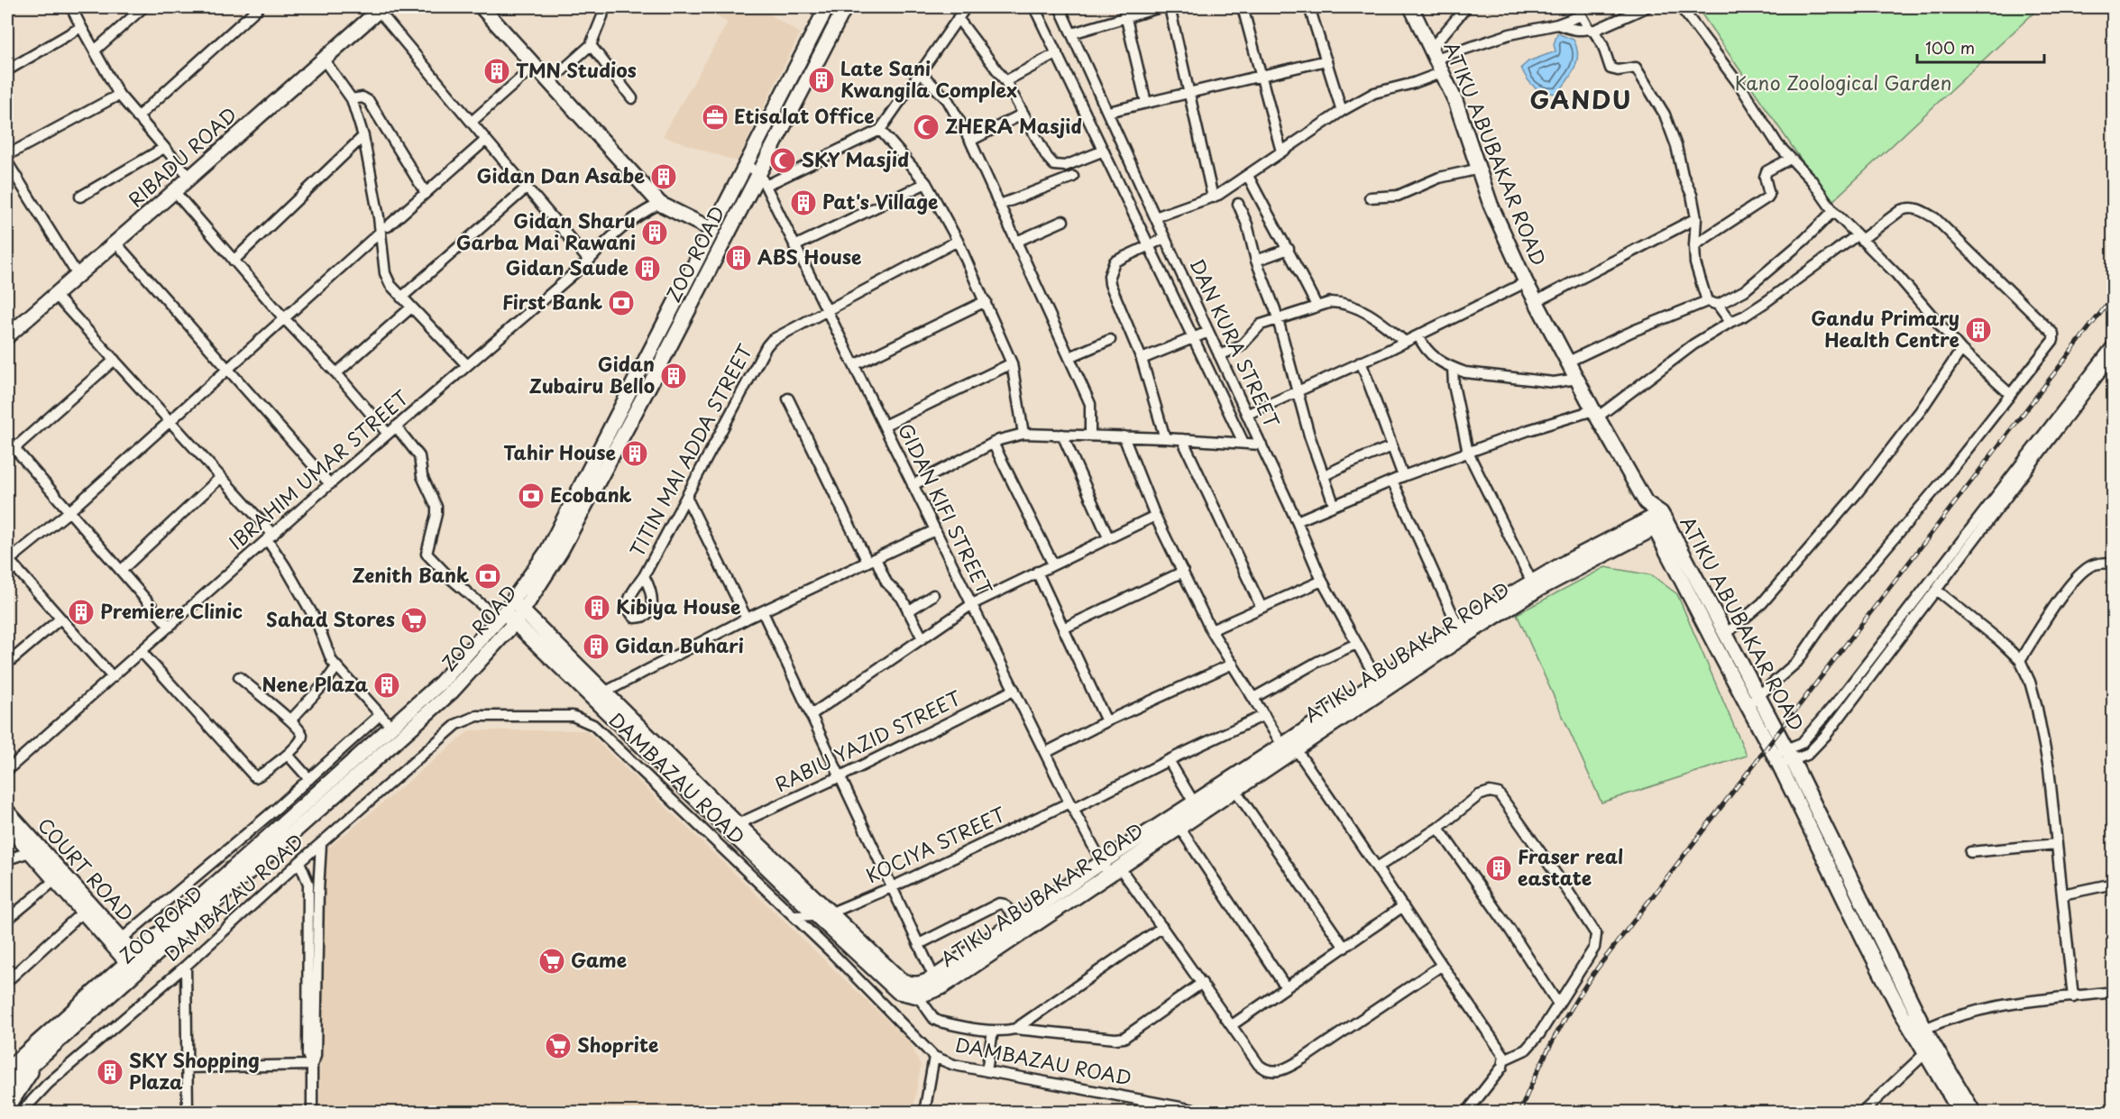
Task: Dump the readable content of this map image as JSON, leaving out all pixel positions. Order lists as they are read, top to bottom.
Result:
{
  "streets": {
    "street": [
      "ATIKU ABUBAKAR ROAD",
      "RIBADU ROAD",
      "ZOO ROAD",
      "DAN KURA STREET",
      "TITIN MAI ADDA STREET",
      "IBRAHIM UMAR STREET",
      "GIDAN KIFI STREET",
      "RABIU YAZID STREET",
      "DAMBAZAU ROAD",
      "KOCIYA STREET",
      "COURT ROAD"
    ]
  },
  "crossings": [
    ["ATIKU ABUBAKAR ROAD", "DAN KURA STREET"],
    ["ATIKU ABUBAKAR ROAD", "GIDAN KIFI STREET"],
    ["ZOO ROAD", "GIDAN KIFI STREET"],
    ["ZOO ROAD", "COURT ROAD"],
    ["TITIN MAI ADDA STREET", "GIDAN KIFI STREET"],
    ["GIDAN KIFI STREET", "RABIU YAZID STREET"],
    ["GIDAN KIFI STREET", "KOCIYA STREET"],
    ["DAMBAZAU ROAD", "KOCIYA STREET"]
  ],
  "districts": ["GANDU"],
  "parks": ["Kano Zoological Garden"],
  "places": {
    "building": [
      "TMN Studios",
      "Late Sani Kwangila Complex",
      "Gidan Dan Asabe",
      "Pat's Village",
      "Gidan Sharu Garba Mai Rawani",
      "ABS House",
      "Gidan Saude",
      "Gandu Primary Health Centre",
      "Gidan Zubairu Bello",
      "Tahir House",
      "Kibiya House",
      "Premiere Clinic",
      "Gidan Buhari",
      "Nene Plaza",
      "Fraser real eastate",
      "SKY Shopping Plaza"
    ],
    "office": ["Etisalat Office"],
    "mosque": ["ZHERA Masjid", "SKY Masjid"],
    "bank": ["First Bank", "Ecobank", "Zenith Bank"],
    "supermarket": ["Sahad Stores", "Game", "Shoprite"]
  },
  "scale_bar": "100 m"
}
